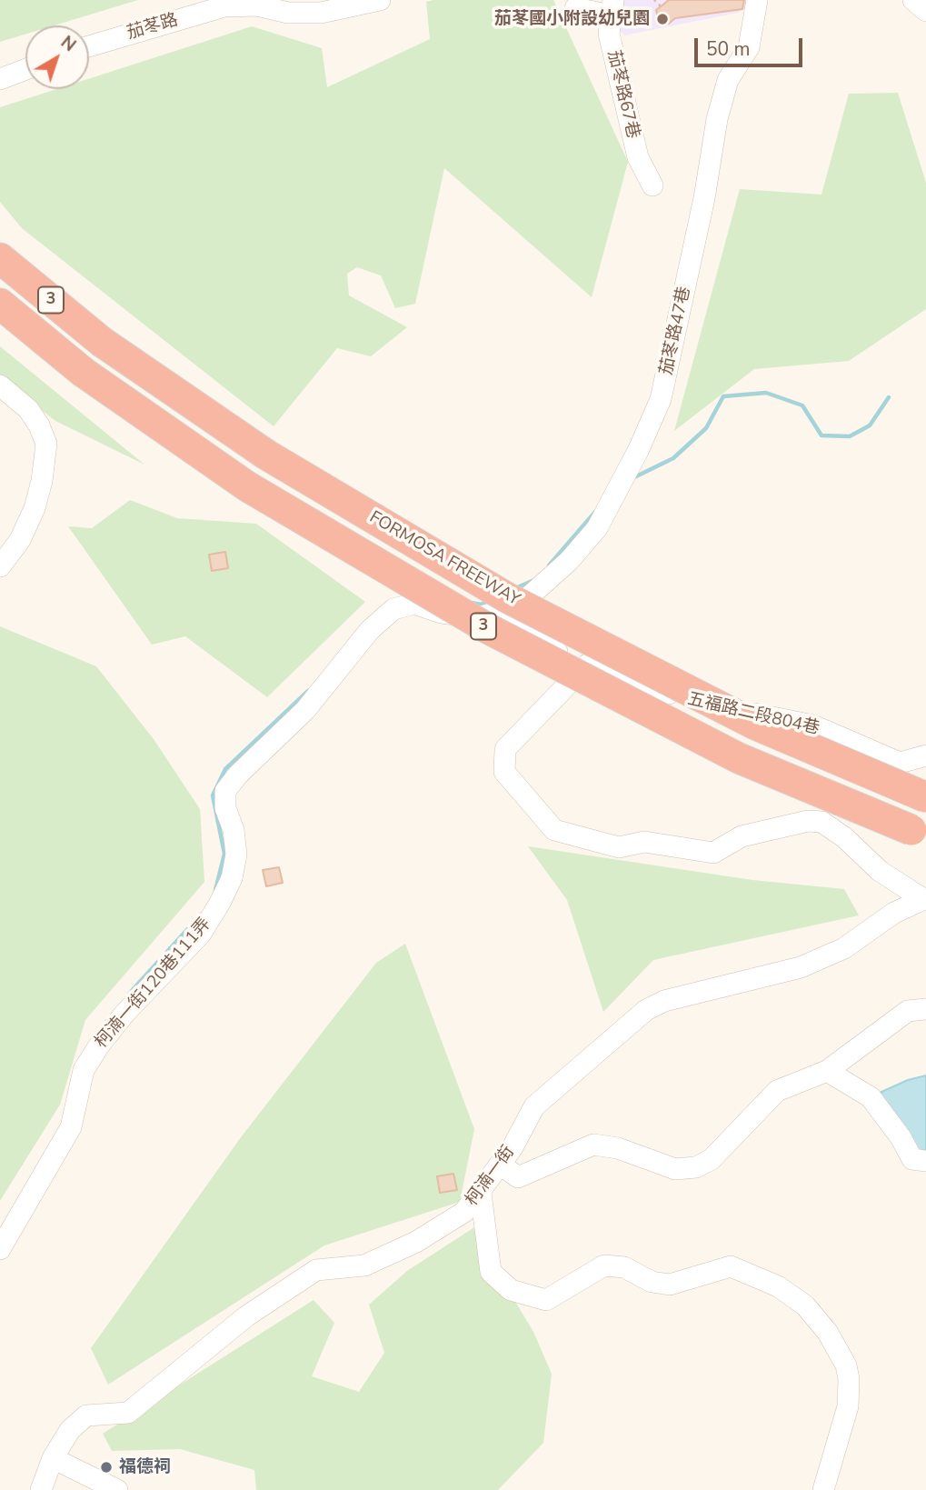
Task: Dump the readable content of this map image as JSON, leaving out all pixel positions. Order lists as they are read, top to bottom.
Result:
{
  "streets": {
    "highway": ["3", "FORMOSA FREEWAY"],
    "street": [
      "茄苳路",
      "茄苳路67巷",
      "茄苳路47巷",
      "五福路二段804巷",
      "柯湳一街120巷111弄",
      "柯湳一街"
    ]
  },
  "crossings": [
    ["茄苳路47巷", "柯湳一街120巷111弄"]
  ],
  "places": ["茄苳國小附設幼兒園", "福德祠"],
  "scale_bar": "50 m",
  "north": "top right"
}
